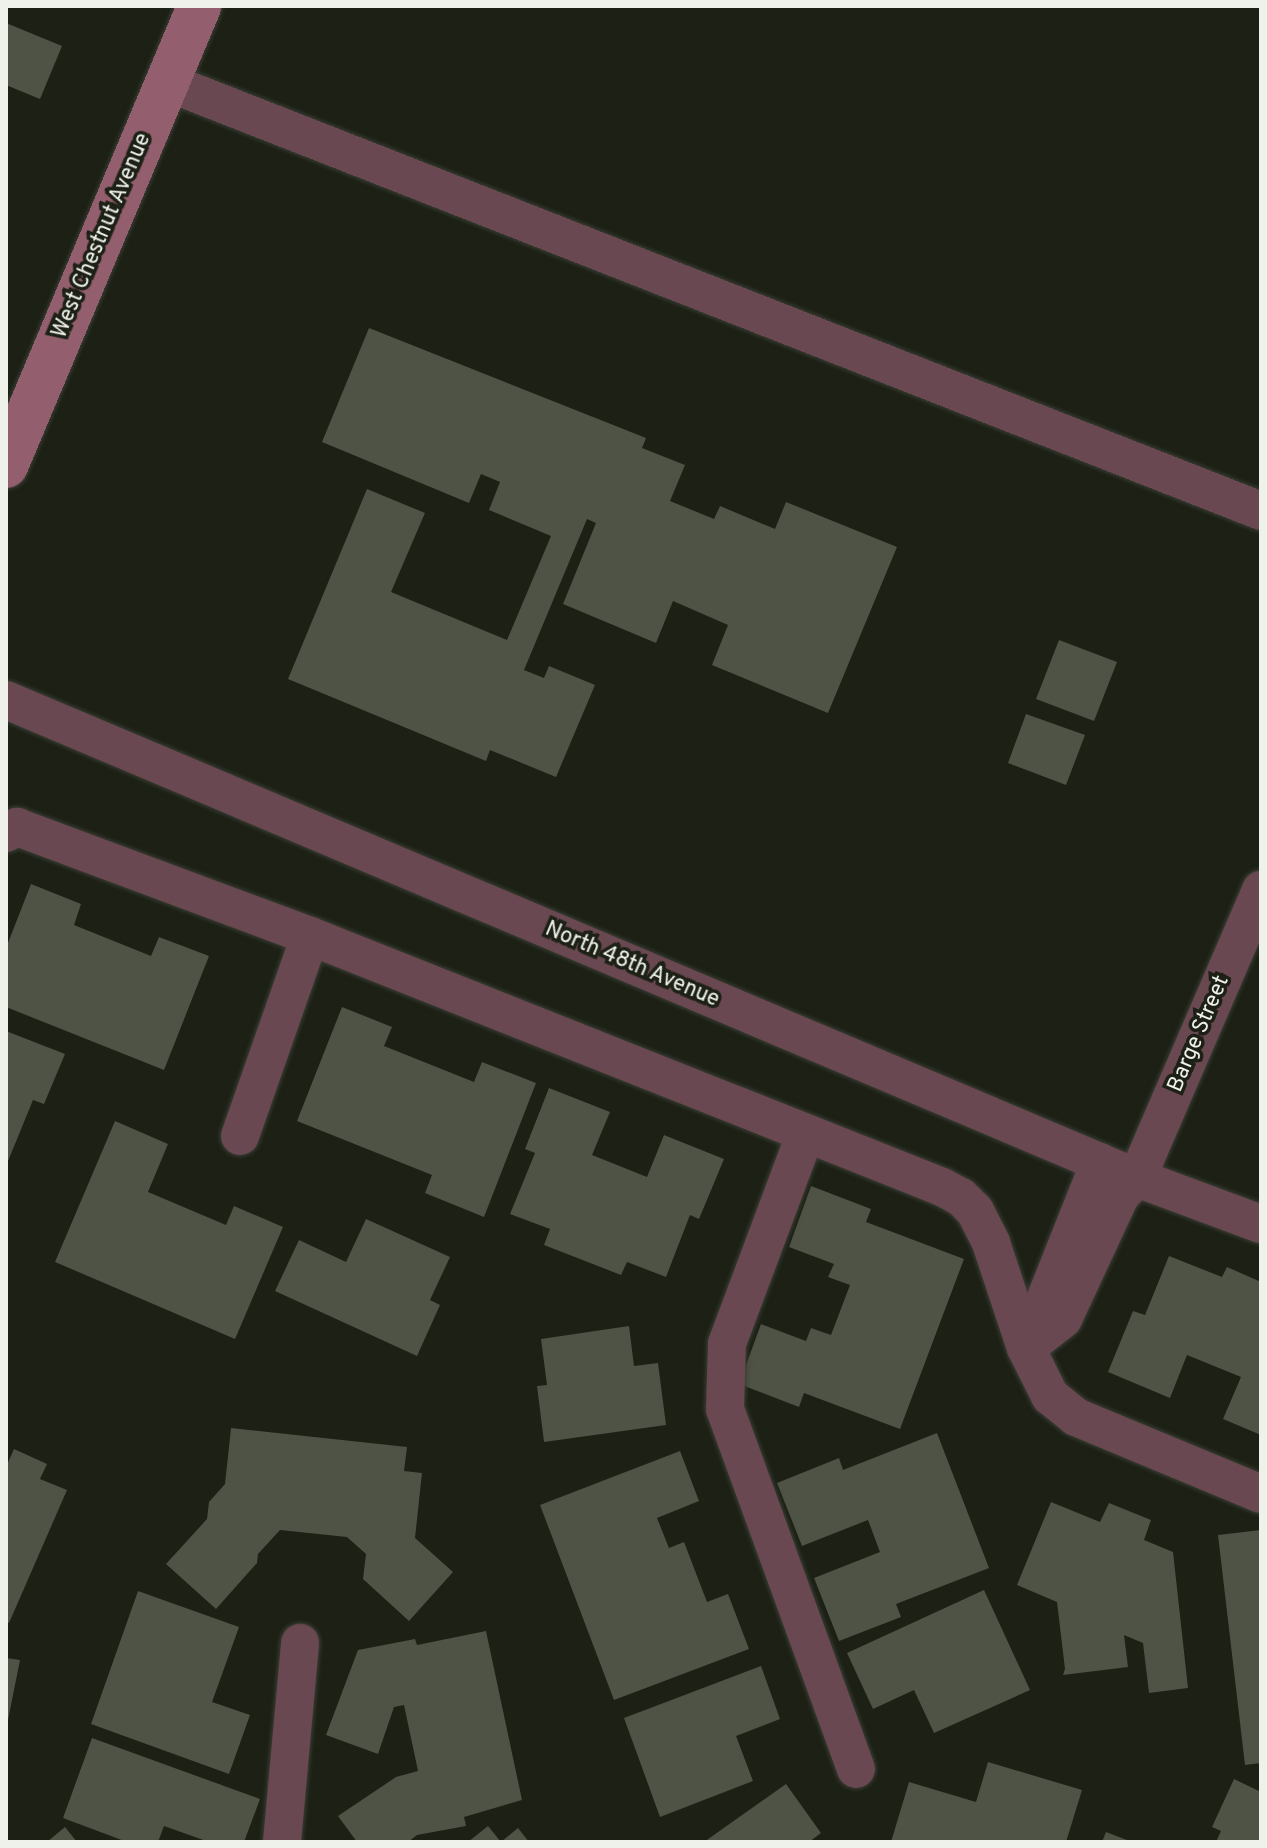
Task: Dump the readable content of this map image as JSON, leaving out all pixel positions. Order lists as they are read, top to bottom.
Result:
{
  "streets": {
    "street": ["West Chestnut Avenue", "North 48th Avenue", "Barge Street"]
  },
  "crossings": [
    ["North 48th Avenue", "Barge Street"]
  ]
}
